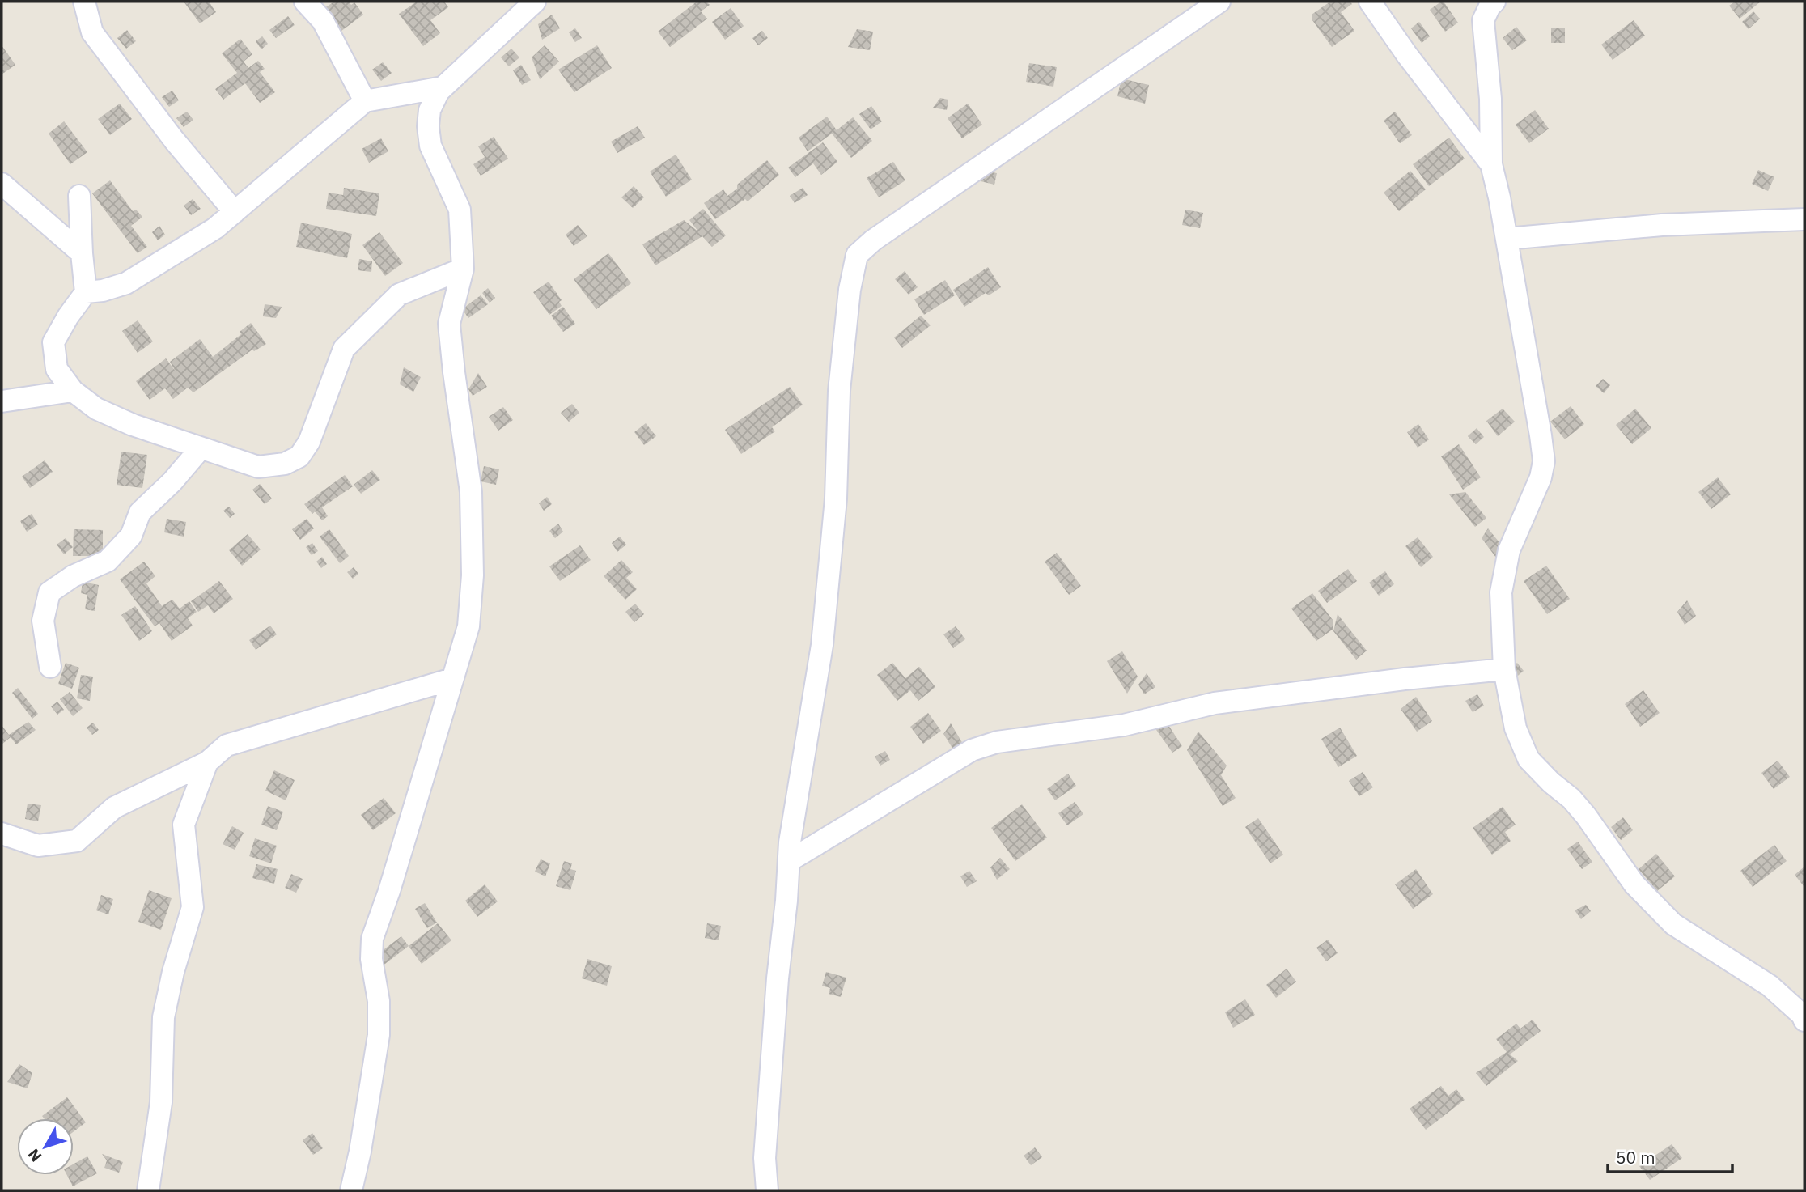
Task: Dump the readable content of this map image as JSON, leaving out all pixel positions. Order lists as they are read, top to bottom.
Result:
{
  "scale_bar": "50 m",
  "north": "bottom left"
}
